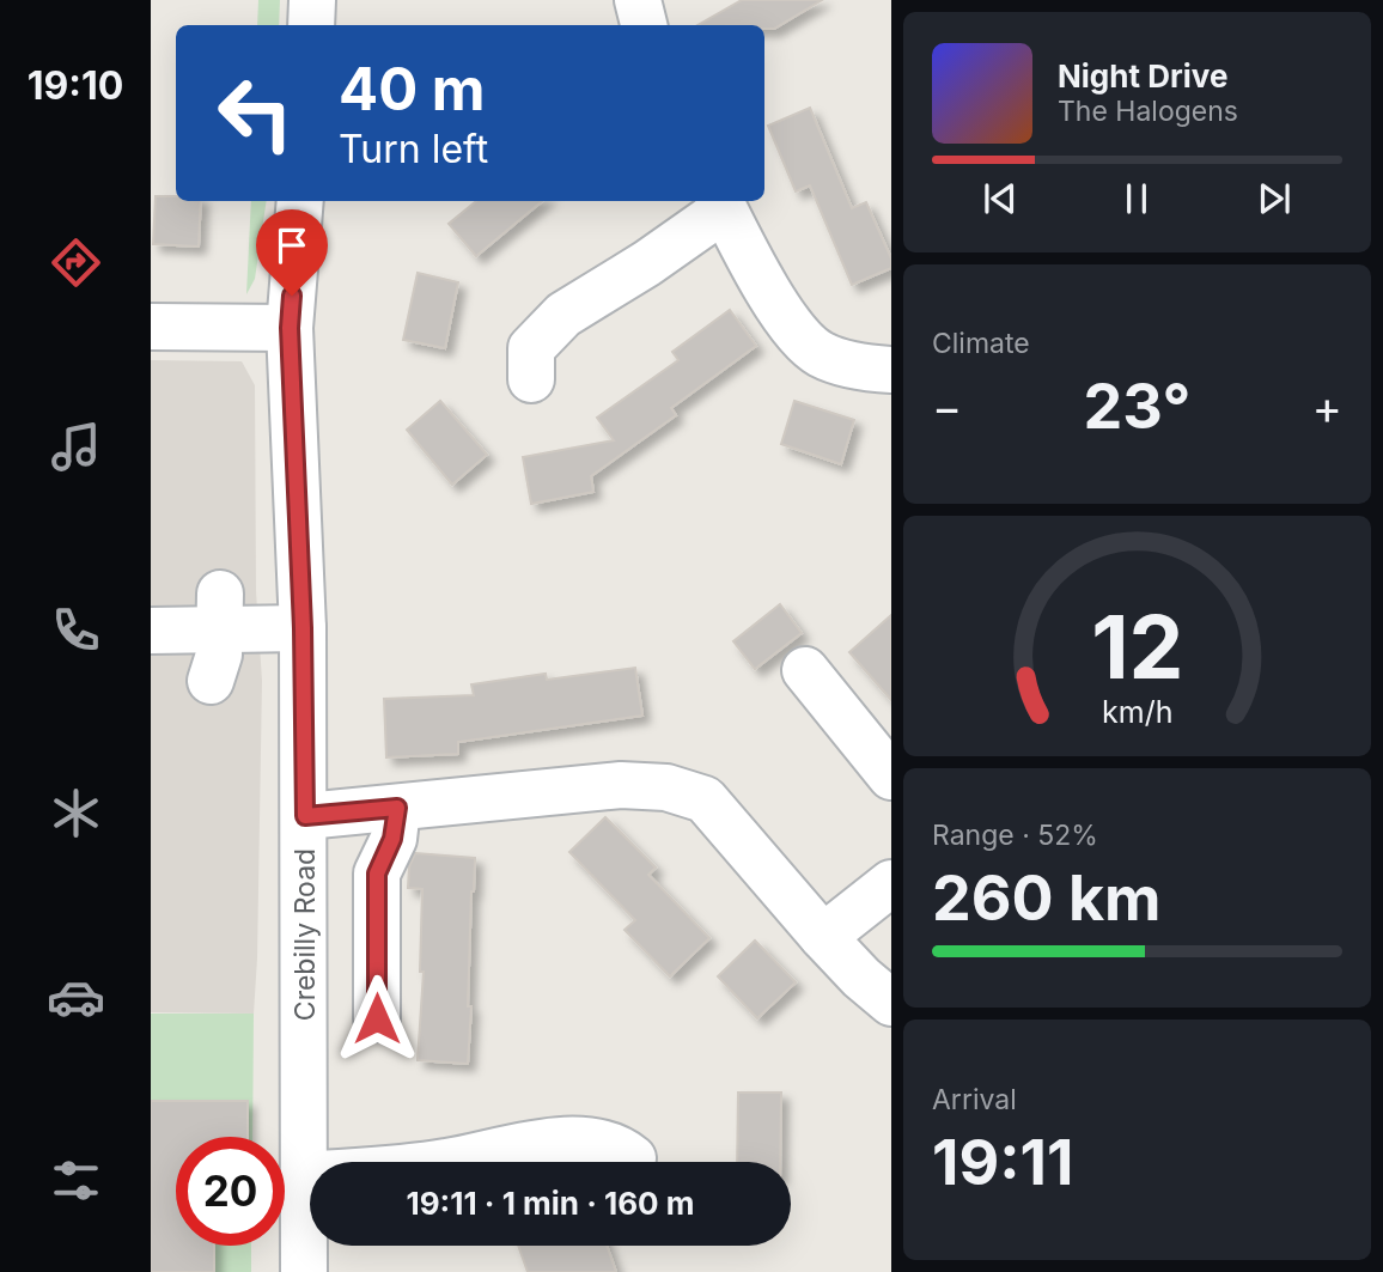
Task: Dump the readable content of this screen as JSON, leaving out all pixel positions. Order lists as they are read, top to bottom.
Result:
{
  "streets": {
    "street": ["Crebilly Road"]
  },
  "page": {
    "tabs": "19:10",
    "turn": ["40 m", "Turn left"],
    "song": ["Night Drive", "The Halogens"],
    "tile": [
      "Climate",
      ["Range · 52%", "260 km"],
      ["Arrival", "19:11"]
    ],
    "heat": ["−", "23°", "+"],
    "limit": "20",
    "trip": "19:11 · 1 min · 160 m",
    "gauge": ["12", "km/h"]
  }
}
